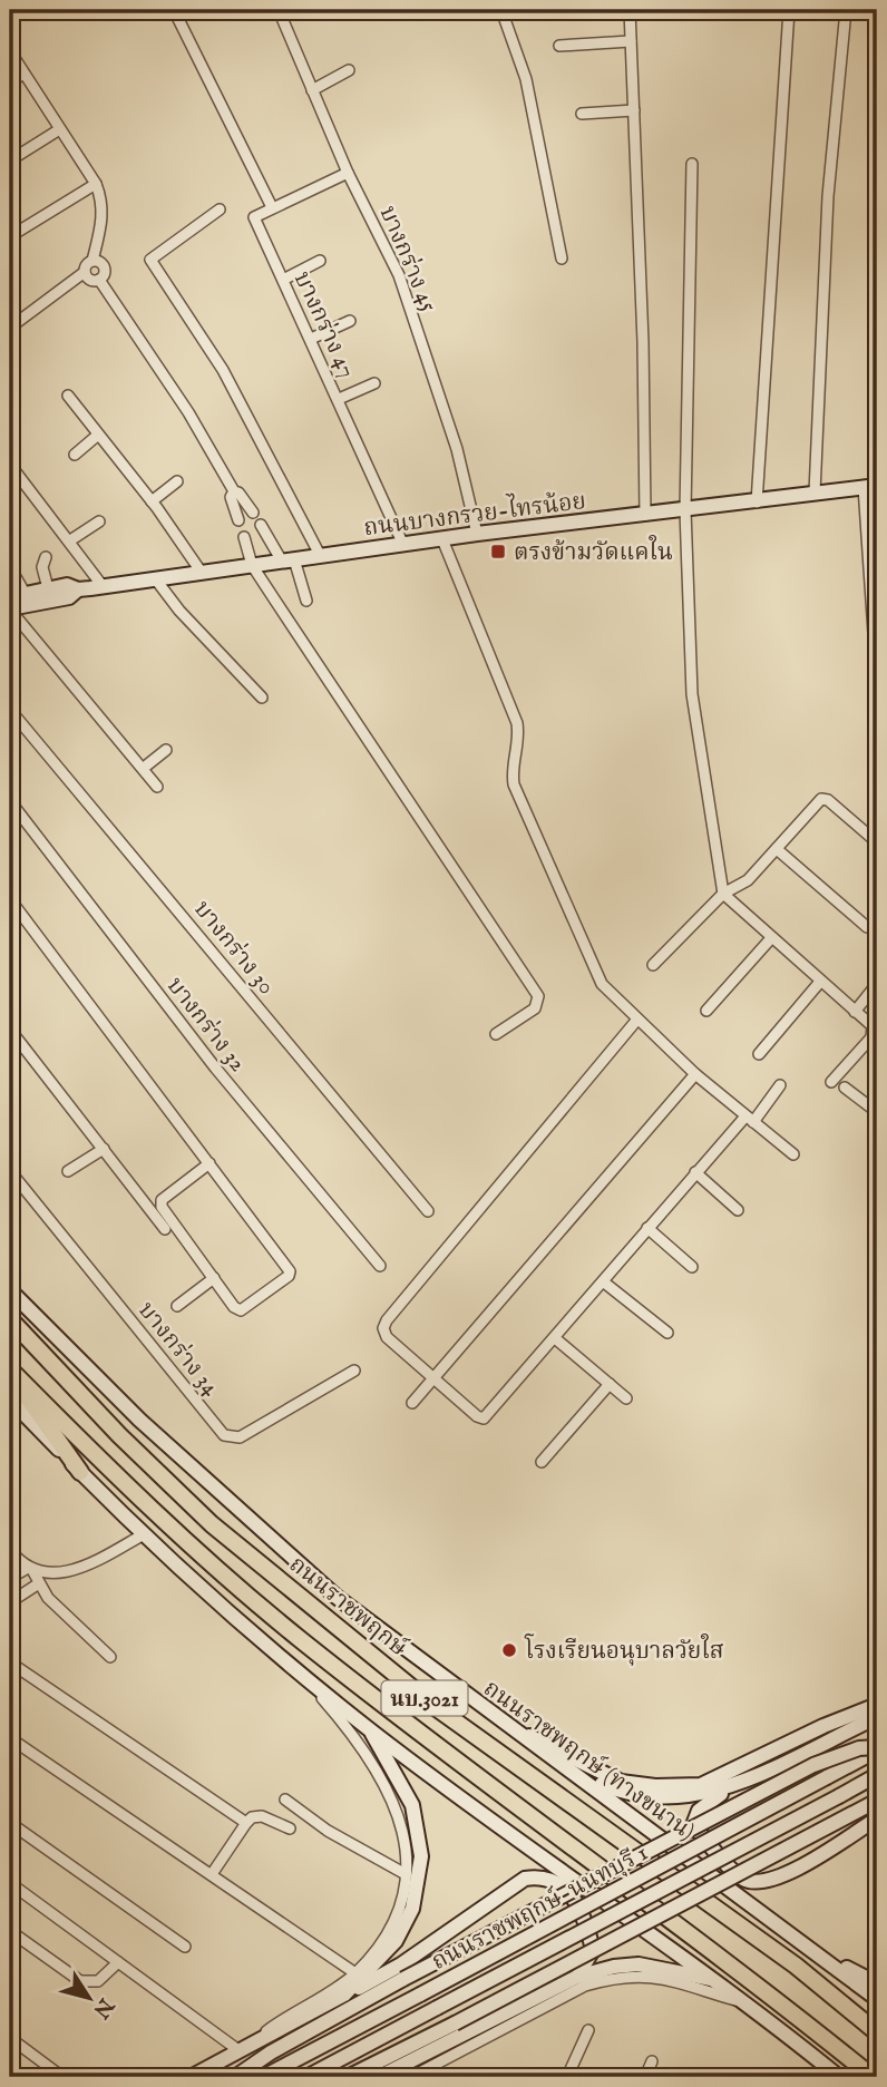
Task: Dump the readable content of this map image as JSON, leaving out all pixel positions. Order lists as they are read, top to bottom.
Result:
{
  "streets": {
    "main road": [
      "ถนนบางกรวย-ไทรน้อย",
      "ถนนราชพฤกษ์",
      "นบ.3021",
      "ถนนราชพฤกษ์ (ทางขนาน)",
      "ถนนราชพฤกษ์-นนทบุรี 1"
    ],
    "street": [
      "บางกร่าง 45",
      "บางกร่าง 47",
      "บางกร่าง 30",
      "บางกร่าง 32",
      "บางกร่าง 34"
    ]
  },
  "crossings": [
    ["บางกร่าง 45", "ถนนบางกรวย-ไทรน้อย"],
    ["บางกร่าง 47", "ถนนบางกรวย-ไทรน้อย"]
  ],
  "places": {
    "transit": ["ตรงข้ามวัดแคใน"],
    "other": ["โรงเรียนอนุบาลวัยใส"]
  },
  "north": "bottom right"
}
